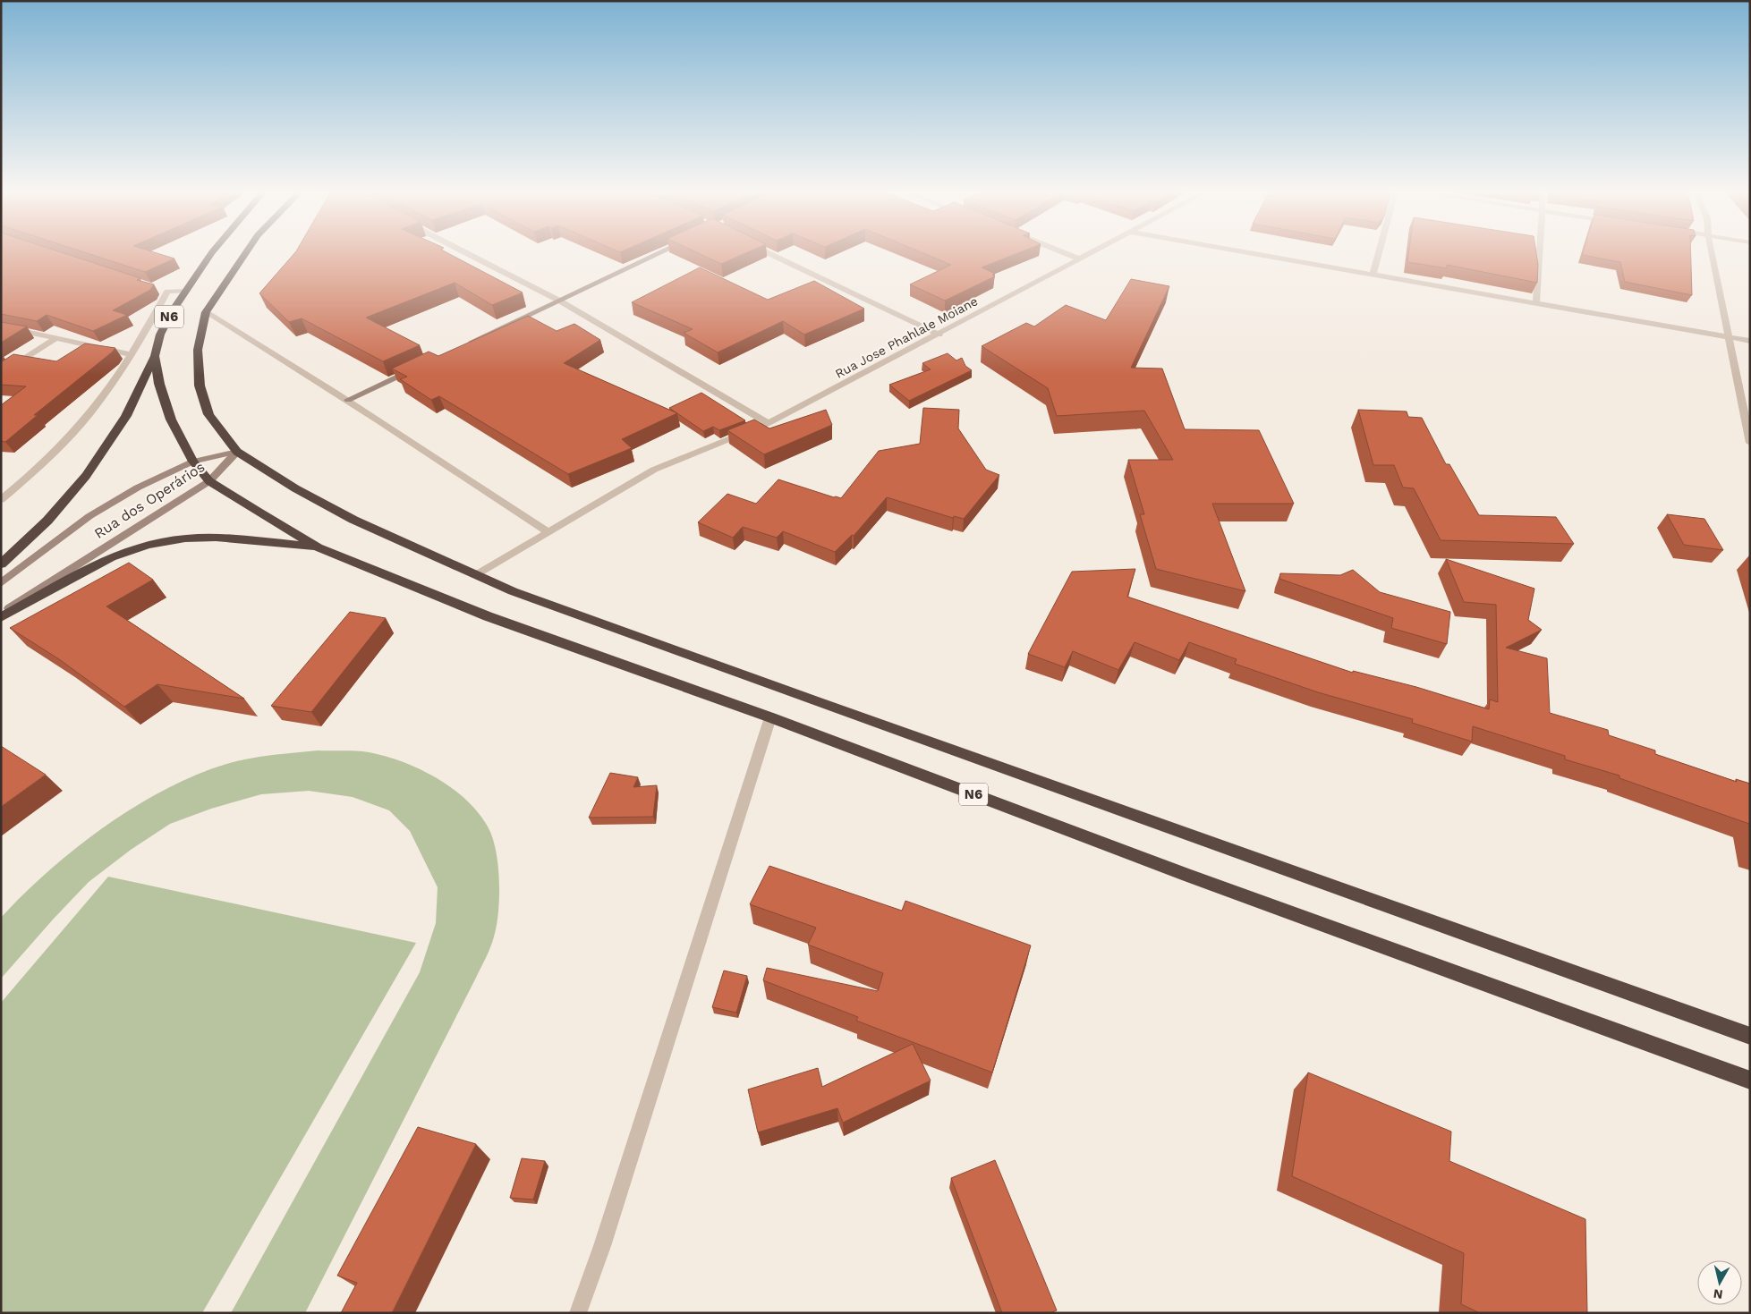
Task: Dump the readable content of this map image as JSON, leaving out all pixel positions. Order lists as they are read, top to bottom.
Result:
{
  "streets": {
    "highway": ["N6"],
    "street": ["Rua Jose Phahlale Moiane", "Rua dos Operários"]
  },
  "crossings": [
    ["N6", "Rua Jose Phahlale Moiane"],
    ["N6", "Rua dos Operários"]
  ],
  "north": "bottom"
}
